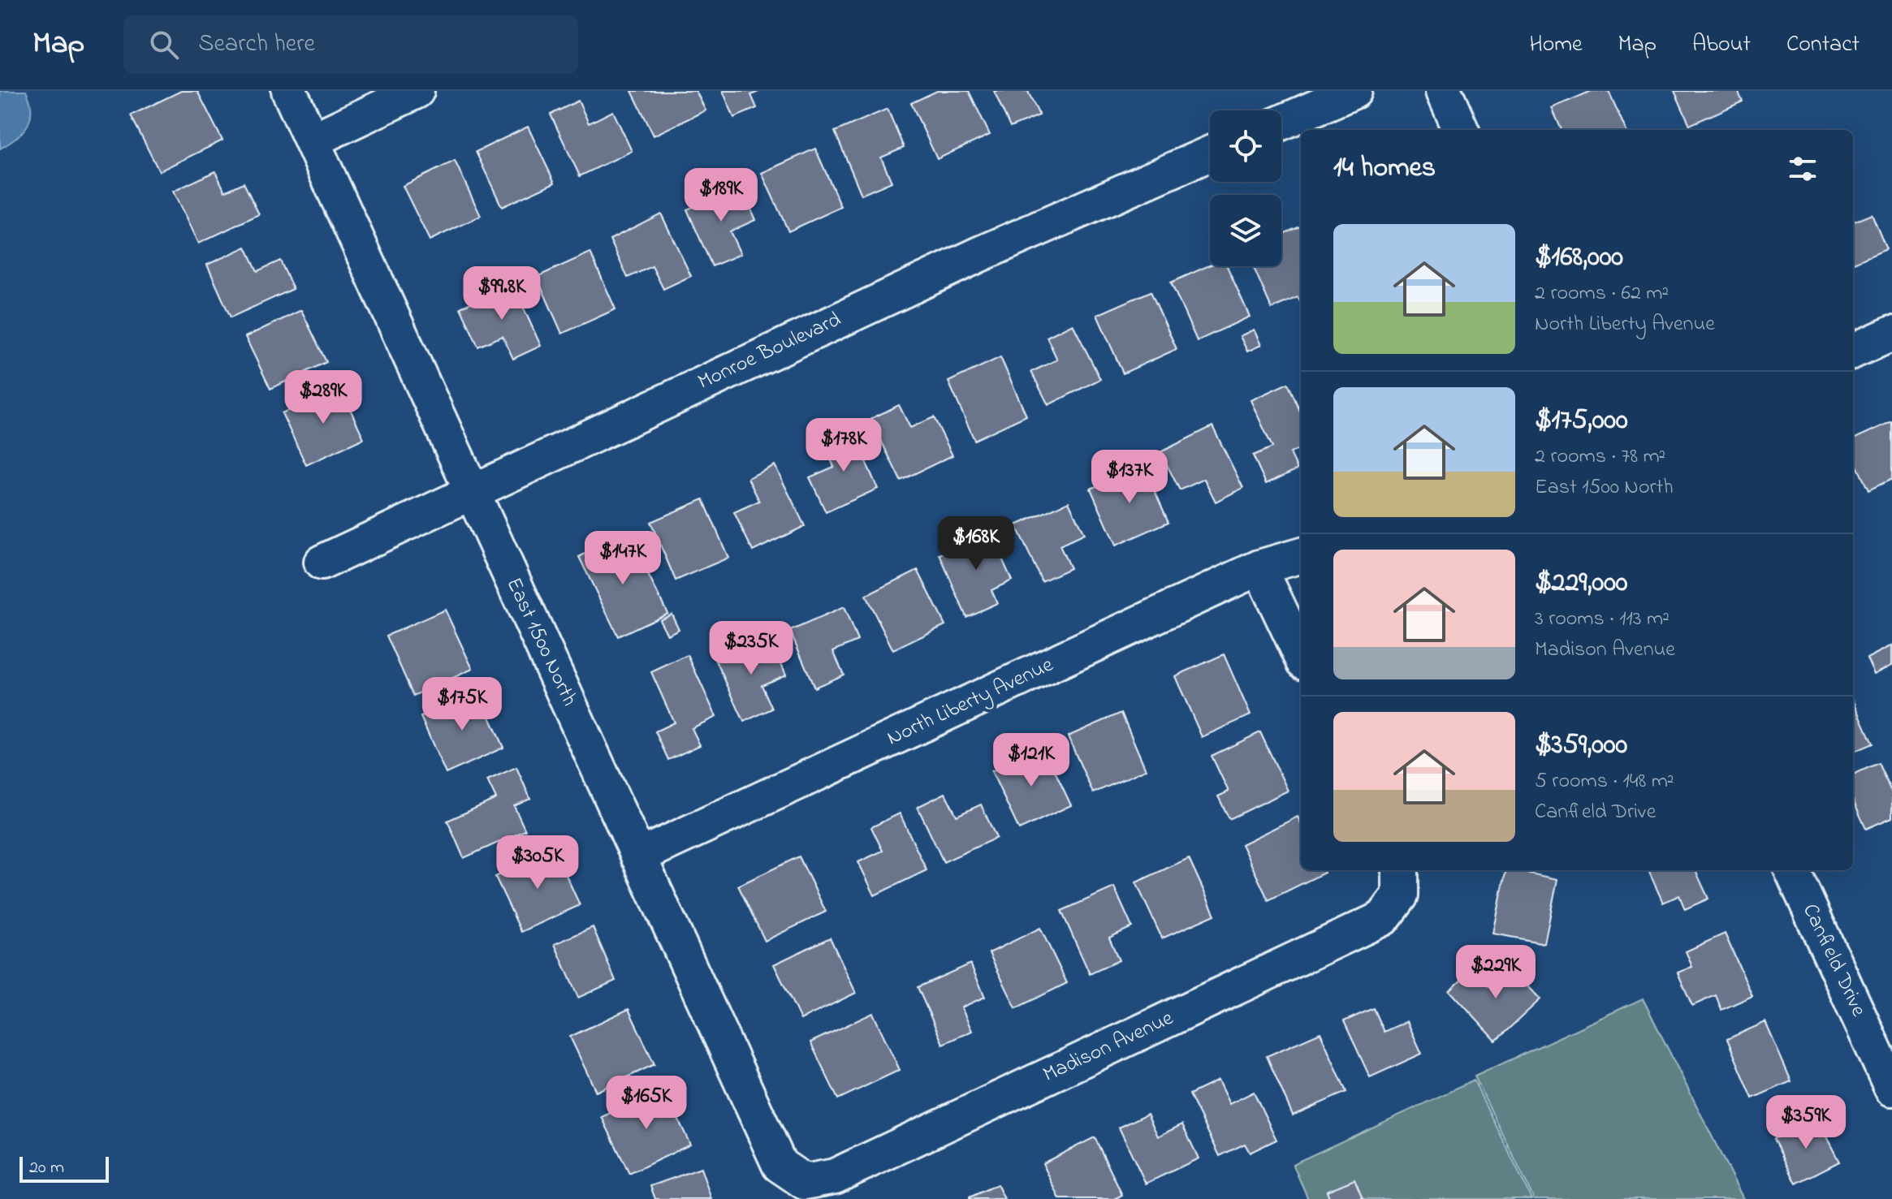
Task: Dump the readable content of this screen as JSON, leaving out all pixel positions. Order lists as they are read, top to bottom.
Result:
{
  "streets": {
    "street": [
      "Monroe Boulevard",
      "East 1500 North",
      "North Liberty Avenue",
      "Canfield Drive",
      "Madison Avenue"
    ]
  },
  "crossings": [
    ["Monroe Boulevard", "East 1500 North"],
    ["East 1500 North", "North Liberty Avenue"],
    ["East 1500 North", "Madison Avenue"]
  ],
  "scale_bar": "20 m",
  "page": {
    "header": "Map",
    "search": "Search here",
    "nav": [
      "Home",
      "Map",
      "About",
      "Contact"
    ],
    "heading": "14 homes",
    "price": [
      "$189K",
      "$99.8K",
      "$289K",
      "$178K",
      "$137K",
      "$168K",
      "$147K",
      "$235K",
      "$175K",
      "$121K",
      "$305K",
      "$229K",
      "$165K",
      "$359K"
    ],
    "list": [
      {
        "name": "$168,000",
        "note": "2 rooms · 62 m² · North Liberty Avenue"
      },
      {
        "name": "$175,000",
        "note": "2 rooms · 78 m² · East 1500 North"
      },
      {
        "name": "$229,000",
        "note": "3 rooms · 113 m² · Madison Avenue"
      },
      {
        "name": "$359,000",
        "note": "5 rooms · 148 m² · Canfield Drive"
      }
    ],
    "scale": "20 m"
  }
}
